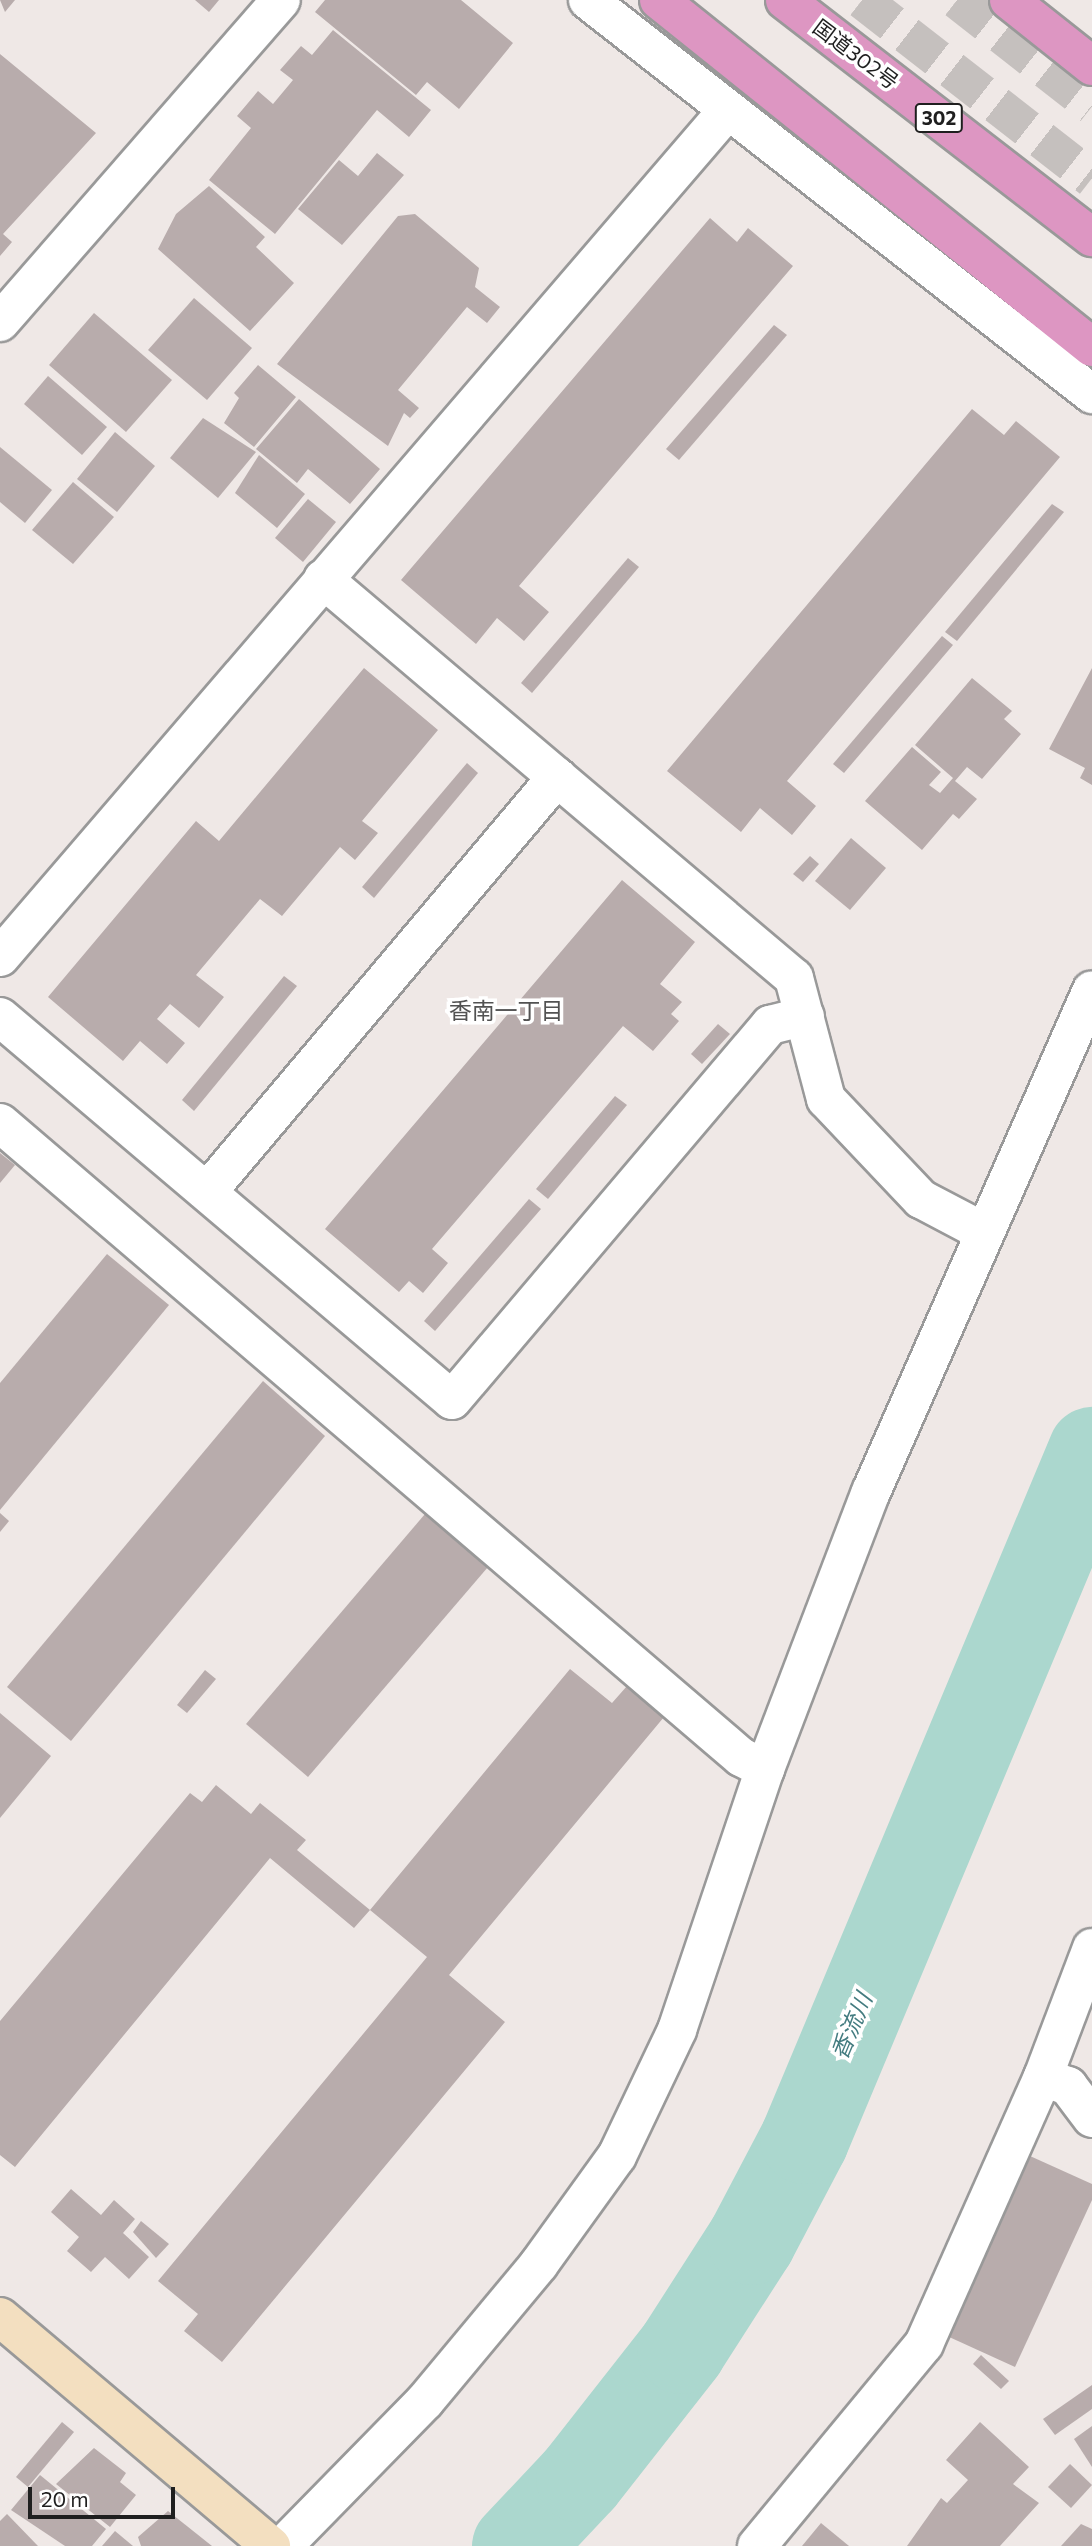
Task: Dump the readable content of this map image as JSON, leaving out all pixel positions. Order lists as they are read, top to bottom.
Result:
{
  "streets": {
    "highway": ["国道302号", "302"]
  },
  "districts": ["香南一丁目"],
  "water": ["香流川"],
  "scale_bar": "20 m"
}
